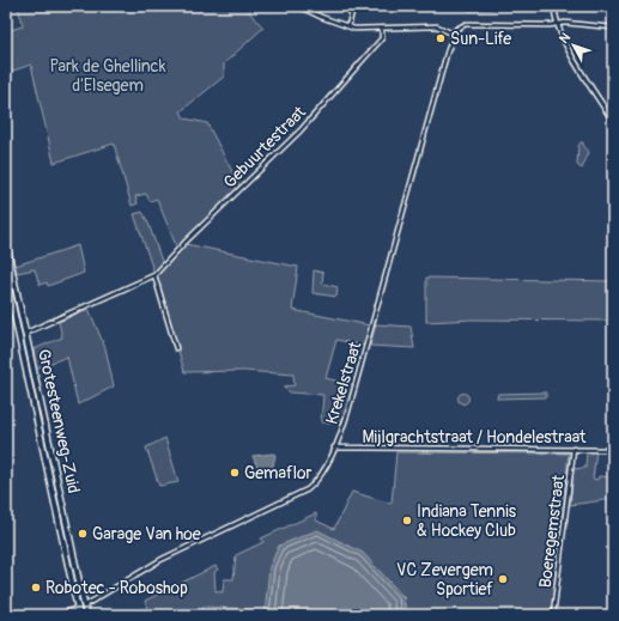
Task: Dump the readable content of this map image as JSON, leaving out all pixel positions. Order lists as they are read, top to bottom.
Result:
{
  "streets": {
    "highway": ["Grotesteenweg-Zuid"],
    "street": [
      "Gebuurtestraat",
      "Krekelstraat",
      "Mijlgrachtstraat / Hondelestraat",
      "Boeregemstraat"
    ]
  },
  "crossings": [
    ["Gebuurtestraat", "Grotesteenweg-Zuid"],
    ["Krekelstraat", "Grotesteenweg-Zuid"],
    ["Krekelstraat", "Mijlgrachtstraat / Hondelestraat"],
    ["Mijlgrachtstraat / Hondelestraat", "Boeregemstraat"]
  ],
  "parks": ["Park de Ghellinck d'Elsegem"],
  "places": [
    "Sun-Life",
    "Gemaflor",
    "Indiana Tennis & Hockey Club",
    "Garage Van hoe",
    "VC Zevergem Sportief",
    "Robotec - Roboshop"
  ],
  "north": "top left"
}
